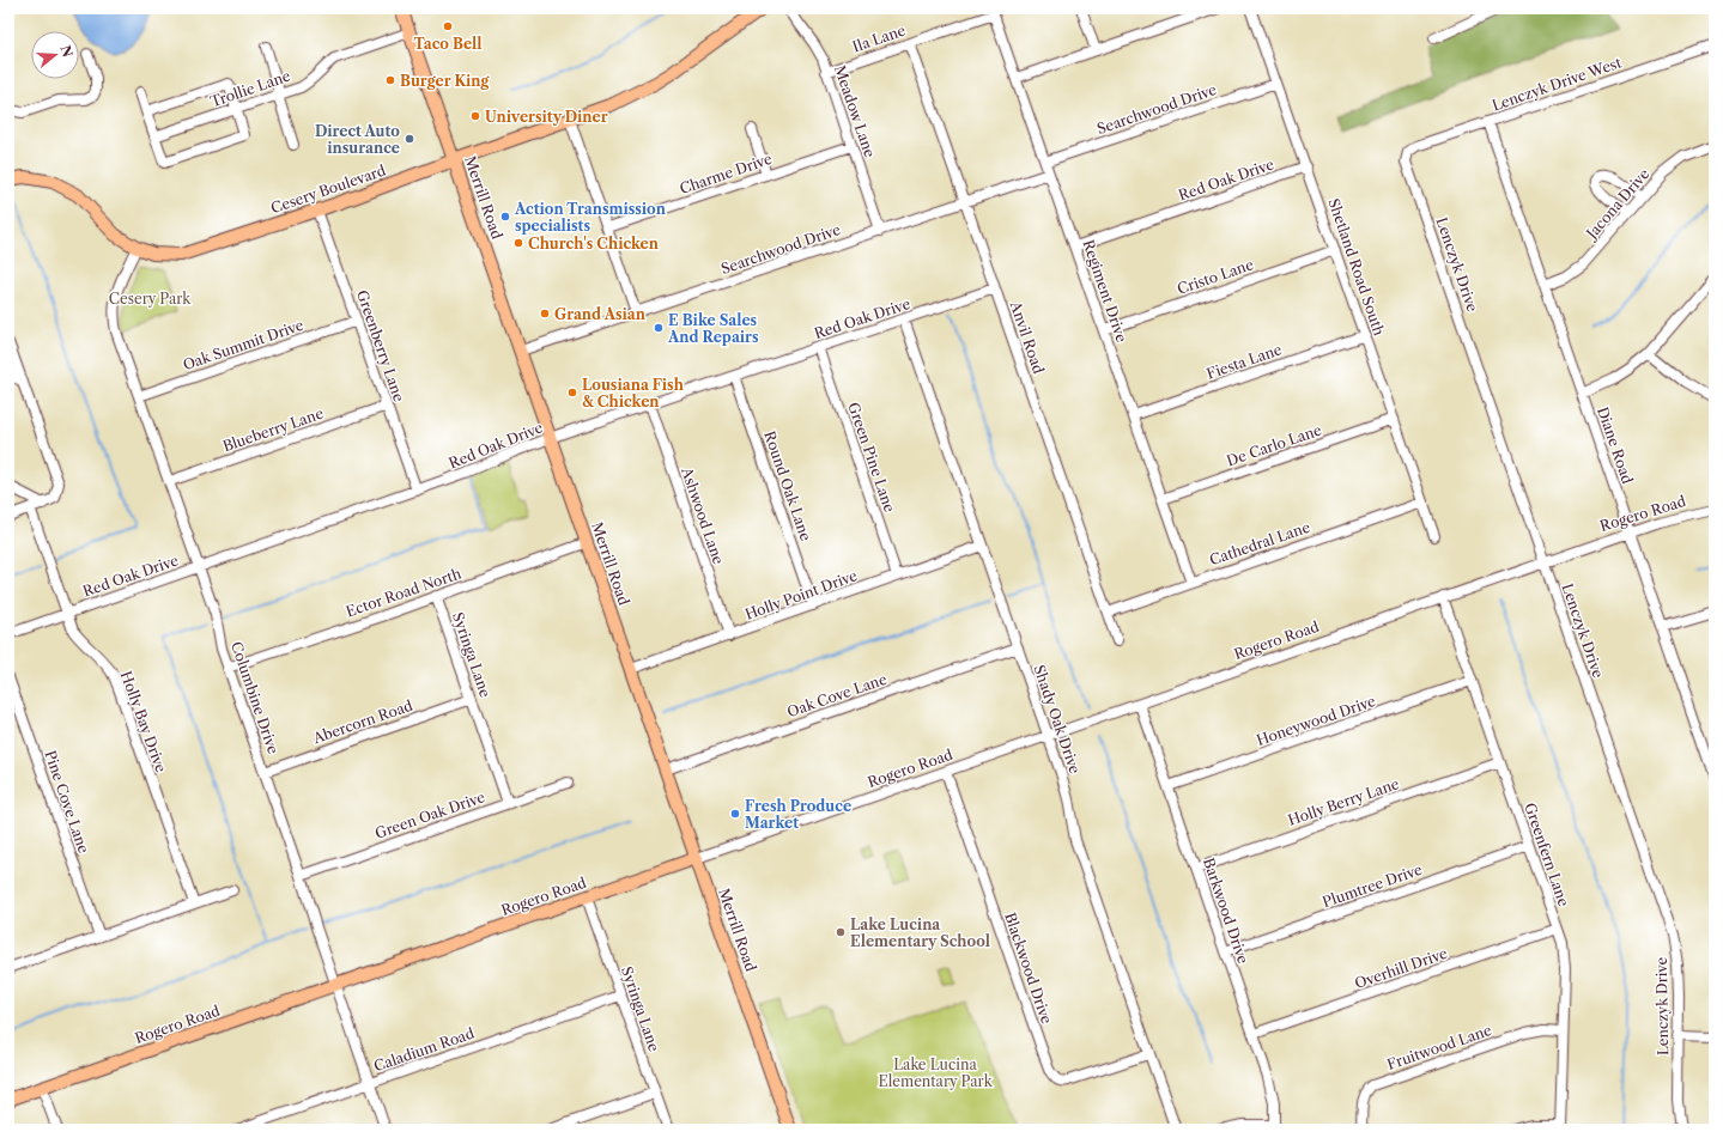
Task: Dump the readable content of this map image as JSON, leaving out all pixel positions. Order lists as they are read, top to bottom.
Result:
{
  "streets": {
    "main road": ["Cesery Boulevard", "Merrill Road", "Rogero Road"],
    "street": [
      "Ila Lane",
      "Lenczyk Drive West",
      "Trollie Lane",
      "Searchwood Drive",
      "Meadow Lane",
      "Charme Drive",
      "Red Oak Drive",
      "Jacona Drive",
      "Lenczyk Drive",
      "Shetland Road South",
      "Cristo Lane",
      "Regiment Drive",
      "Anvil Road",
      "Oak Summit Drive",
      "Greenberry Lane",
      "Fiesta Lane",
      "Blueberry Lane",
      "De Carlo Lane",
      "Diane Road",
      "Green Pine Lane",
      "Round Oak Lane",
      "Ashwood Lane",
      "Cathedral Lane",
      "Ector Road North",
      "Holly Point Drive",
      "Syringa Lane",
      "Oak Cove Lane",
      "Columbine Drive",
      "Shady Oak Drive",
      "Honeywood Drive",
      "Holly Bay Drive",
      "Abercorn Road",
      "Pine Cove Lane",
      "Holly Berry Lane",
      "Green Oak Drive",
      "Greenfern Lane",
      "Plumtree Drive",
      "Barkwood Drive",
      "Blackwood Drive",
      "Overhill Drive",
      "Fruitwood Lane",
      "Caladium Road"
    ]
  },
  "crossings": [
    ["Ila Lane", "Meadow Lane"],
    ["Ila Lane", "Regiment Drive"],
    ["Ila Lane", "Anvil Road"],
    ["Lenczyk Drive West", "Lenczyk Drive"],
    ["Lenczyk Drive West", "Diane Road"],
    ["Trollie Lane", "Merrill Road"],
    ["Searchwood Drive", "Meadow Lane"],
    ["Searchwood Drive", "Merrill Road"],
    ["Searchwood Drive", "Shetland Road South"],
    ["Searchwood Drive", "Regiment Drive"],
    ["Searchwood Drive", "Anvil Road"],
    ["Meadow Lane", "Charme Drive"],
    ["Red Oak Drive", "Merrill Road"],
    ["Red Oak Drive", "Shetland Road South"],
    ["Red Oak Drive", "Regiment Drive"],
    ["Red Oak Drive", "Anvil Road"],
    ["Red Oak Drive", "Greenberry Lane"],
    ["Red Oak Drive", "Green Pine Lane"],
    ["Red Oak Drive", "Round Oak Lane"],
    ["Red Oak Drive", "Ashwood Lane"],
    ["Red Oak Drive", "Columbine Drive"],
    ["Red Oak Drive", "Shady Oak Drive"],
    ["Red Oak Drive", "Holly Bay Drive"],
    ["Cesery Boulevard", "Merrill Road"],
    ["Cesery Boulevard", "Greenberry Lane"],
    ["Cesery Boulevard", "Columbine Drive"],
    ["Merrill Road", "Rogero Road"],
    ["Merrill Road", "Ector Road North"],
    ["Merrill Road", "Holly Point Drive"],
    ["Merrill Road", "Oak Cove Lane"],
    ["Jacona Drive", "Diane Road"],
    ["Lenczyk Drive", "Rogero Road"],
    ["Shetland Road South", "Cristo Lane"],
    ["Shetland Road South", "Fiesta Lane"],
    ["Shetland Road South", "De Carlo Lane"],
    ["Shetland Road South", "Cathedral Lane"],
    ["Cristo Lane", "Regiment Drive"],
    ["Regiment Drive", "Fiesta Lane"],
    ["Regiment Drive", "De Carlo Lane"],
    ["Regiment Drive", "Cathedral Lane"],
    ["Anvil Road", "Cathedral Lane"],
    ["Oak Summit Drive", "Greenberry Lane"],
    ["Oak Summit Drive", "Columbine Drive"],
    ["Greenberry Lane", "Blueberry Lane"],
    ["Blueberry Lane", "Columbine Drive"],
    ["Diane Road", "Rogero Road"],
    ["Green Pine Lane", "Holly Point Drive"],
    ["Round Oak Lane", "Holly Point Drive"],
    ["Rogero Road", "Syringa Lane"],
    ["Rogero Road", "Columbine Drive"],
    ["Rogero Road", "Shady Oak Drive"],
    ["Rogero Road", "Greenfern Lane"],
    ["Rogero Road", "Barkwood Drive"],
    ["Rogero Road", "Blackwood Drive"],
    ["Ashwood Lane", "Holly Point Drive"],
    ["Ector Road North", "Syringa Lane"],
    ["Ector Road North", "Columbine Drive"],
    ["Holly Point Drive", "Shady Oak Drive"],
    ["Syringa Lane", "Abercorn Road"],
    ["Syringa Lane", "Green Oak Drive"],
    ["Syringa Lane", "Caladium Road"],
    ["Oak Cove Lane", "Shady Oak Drive"],
    ["Columbine Drive", "Abercorn Road"],
    ["Columbine Drive", "Green Oak Drive"],
    ["Columbine Drive", "Caladium Road"],
    ["Shady Oak Drive", "Blackwood Drive"],
    ["Honeywood Drive", "Greenfern Lane"],
    ["Honeywood Drive", "Barkwood Drive"],
    ["Holly Berry Lane", "Greenfern Lane"],
    ["Holly Berry Lane", "Barkwood Drive"],
    ["Greenfern Lane", "Plumtree Drive"],
    ["Greenfern Lane", "Overhill Drive"],
    ["Greenfern Lane", "Fruitwood Lane"],
    ["Plumtree Drive", "Barkwood Drive"],
    ["Barkwood Drive", "Overhill Drive"]
  ],
  "parks": ["Cesery Park", "Lake Lucina Elementary Park"],
  "places": [
    "Taco Bell",
    "Burger King",
    "University Diner",
    "Direct Auto insurance",
    "Action Transmission specialists",
    "Church's Chicken",
    "Grand Asian",
    "E Bike Sales And Repairs",
    "Lousiana Fish & Chicken",
    "Fresh Produce Market",
    "Lake Lucina Elementary School"
  ],
  "north": "right"
}
